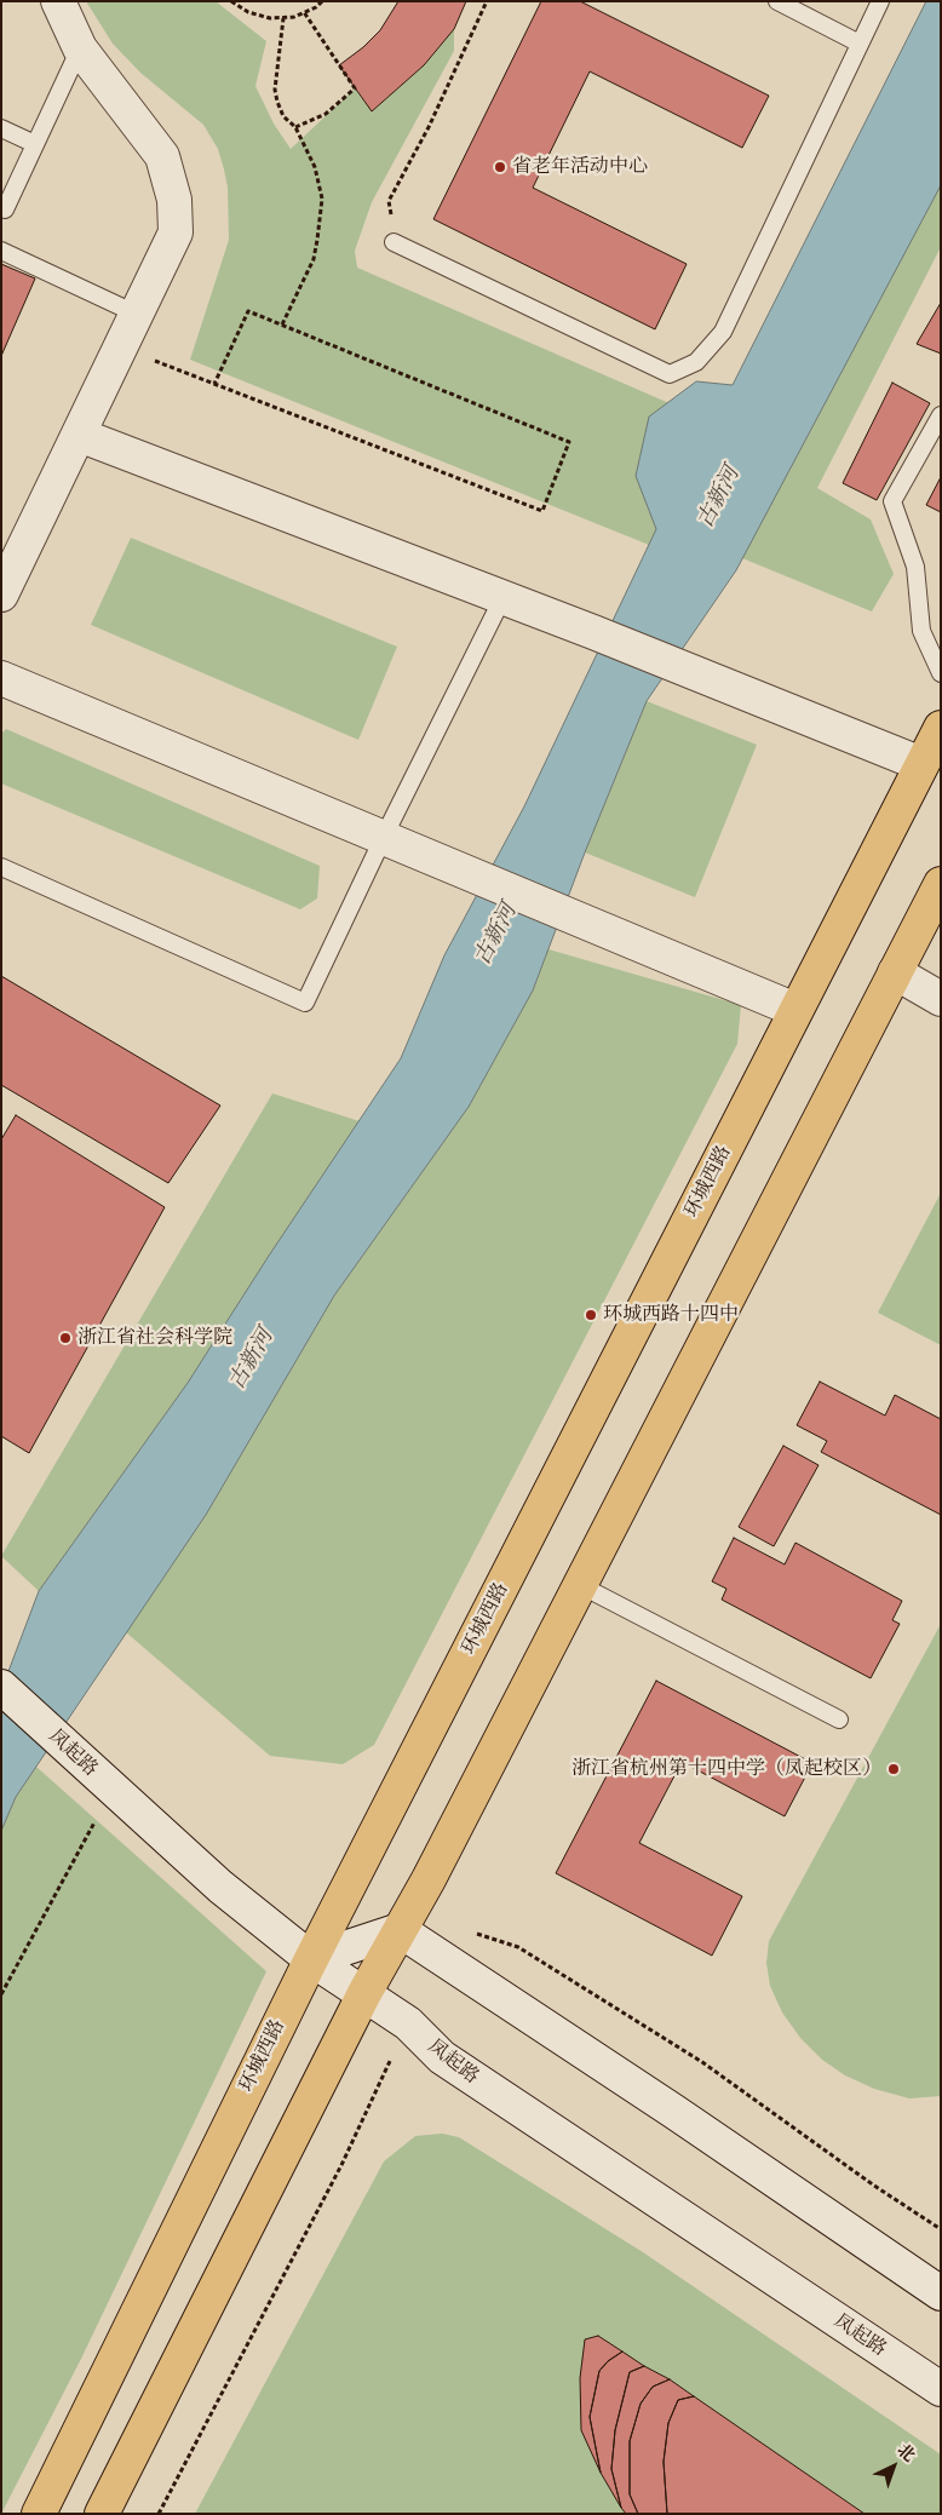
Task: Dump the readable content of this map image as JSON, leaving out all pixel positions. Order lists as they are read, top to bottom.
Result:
{
  "streets": {
    "main road": ["环城西路"],
    "street": ["凤起路"]
  },
  "crossings": [
    ["环城西路", "凤起路"]
  ],
  "water": ["古新河"],
  "places": [
    "省老年活动中心",
    "环城西路十四中",
    "浙江省社会科学院",
    "浙江省杭州第十四中学（凤起校区）"
  ],
  "north": "top right"
}
